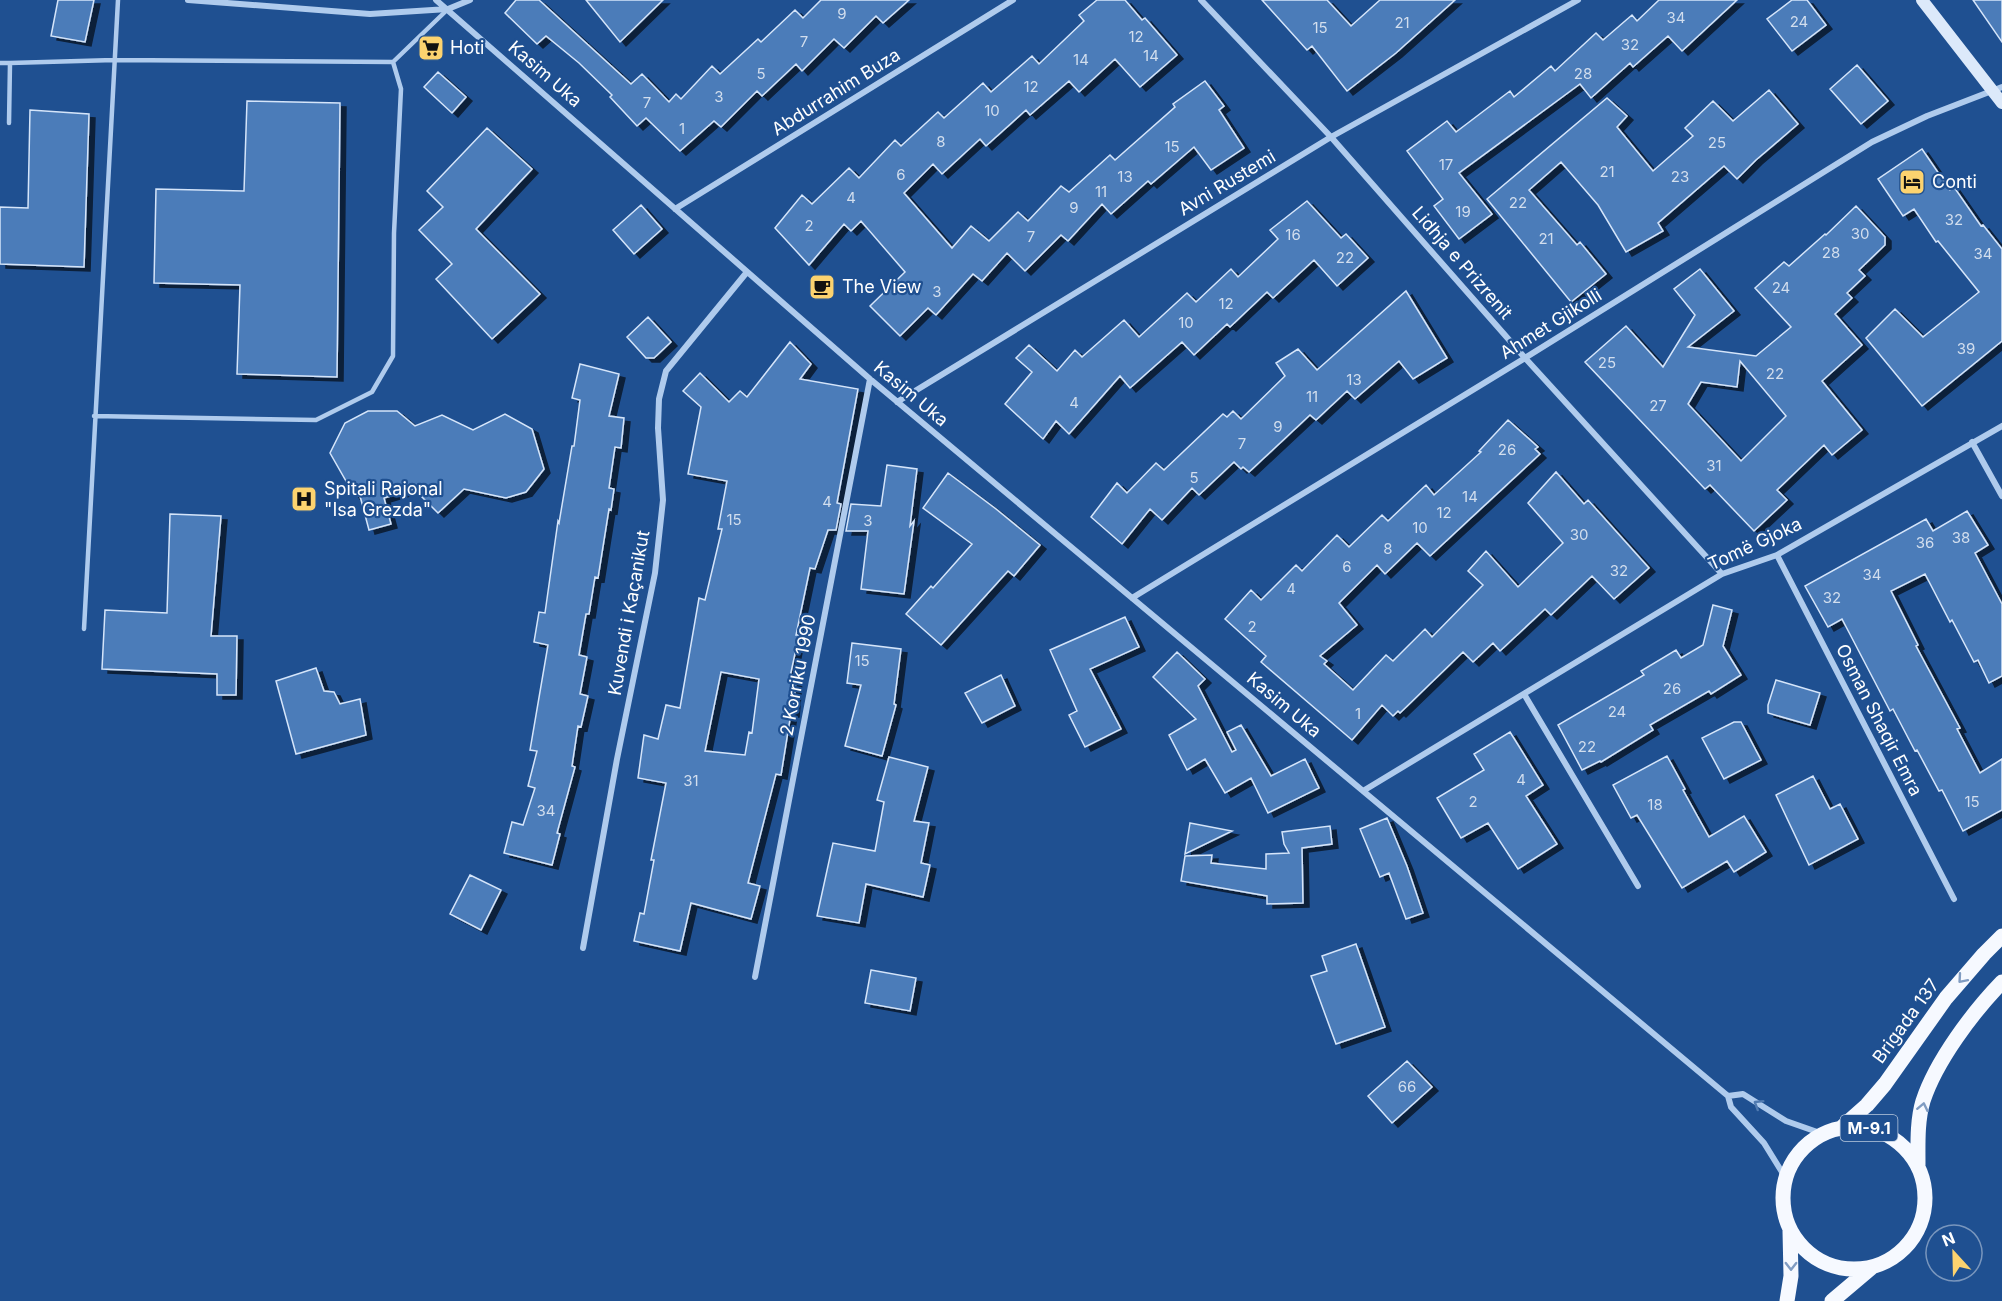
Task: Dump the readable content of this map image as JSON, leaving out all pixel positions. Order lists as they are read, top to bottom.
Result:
{
  "streets": {
    "main road": ["Brigada 137", "M-9.1"],
    "street": [
      "Kasim Uka",
      "Abdurrahim Buza",
      "Avni Rustemi",
      "Lidhja e Prizrenit",
      "Ahmet Gjikolli",
      "Tomë Gjoka",
      "Kuvendi i Kaçanikut",
      "2 Korriku 1990",
      "Osman Shaqir Emra"
    ]
  },
  "crossings": [
    ["Kasim Uka", "Abdurrahim Buza"],
    ["Kasim Uka", "Avni Rustemi"],
    ["Kasim Uka", "Ahmet Gjikolli"],
    ["Kasim Uka", "Tomë Gjoka"],
    ["Kasim Uka", "Kuvendi i Kaçanikut"],
    ["Kasim Uka", "2 Korriku 1990"],
    ["Avni Rustemi", "Lidhja e Prizrenit"],
    ["Lidhja e Prizrenit", "Ahmet Gjikolli"],
    ["Lidhja e Prizrenit", "Tomë Gjoka"],
    ["Tomë Gjoka", "Osman Shaqir Emra"]
  ],
  "places": {
    "supermarket": ["Hoti"],
    "hotel": ["Conti"],
    "cafe": ["The View"],
    "hospital": ["Spitali Rajonal \"Isa Grezda\""]
  },
  "house_numbers": [
    "9",
    "34",
    "24",
    "21",
    "15",
    "12",
    "7",
    "32",
    "14",
    "14",
    "5",
    "28",
    "12",
    "3",
    "7",
    "10",
    "1",
    "8",
    "25",
    "15",
    "17",
    "21",
    "6",
    "13",
    "23",
    "11",
    "4",
    "22",
    "9",
    "19",
    "32",
    "2",
    "30",
    "16",
    "7",
    "21",
    "28",
    "34",
    "22",
    "24",
    "3",
    "12",
    "10",
    "39",
    "25",
    "22",
    "13",
    "11",
    "4",
    "27",
    "9",
    "7",
    "26",
    "31",
    "5",
    "14",
    "4",
    "12",
    "15",
    "3",
    "10",
    "30",
    "38",
    "36",
    "8",
    "6",
    "32",
    "34",
    "4",
    "32",
    "2",
    "15",
    "26",
    "24",
    "1",
    "22",
    "4",
    "31",
    "2",
    "15",
    "18",
    "34",
    "66"
  ],
  "north": "top"
}
